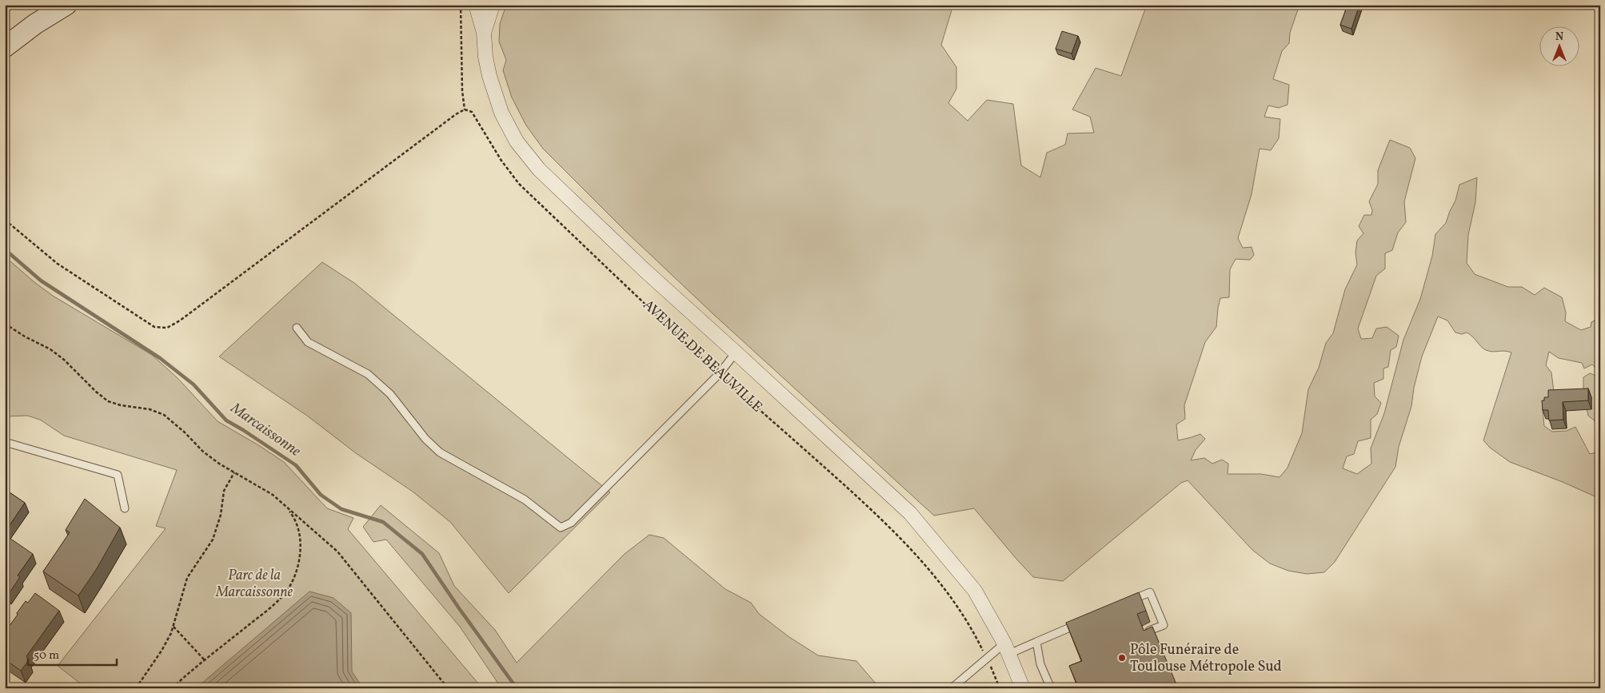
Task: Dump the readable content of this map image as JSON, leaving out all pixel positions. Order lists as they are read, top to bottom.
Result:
{
  "streets": {
    "street": ["AVENUE DE BEAUVILLE"]
  },
  "water": ["Marcaissonne"],
  "parks": ["Parc de la Marcaissonne"],
  "places": ["Pôle Funéraire de Toulouse Métropole Sud"],
  "scale_bar": "50 m",
  "north": "top"
}
